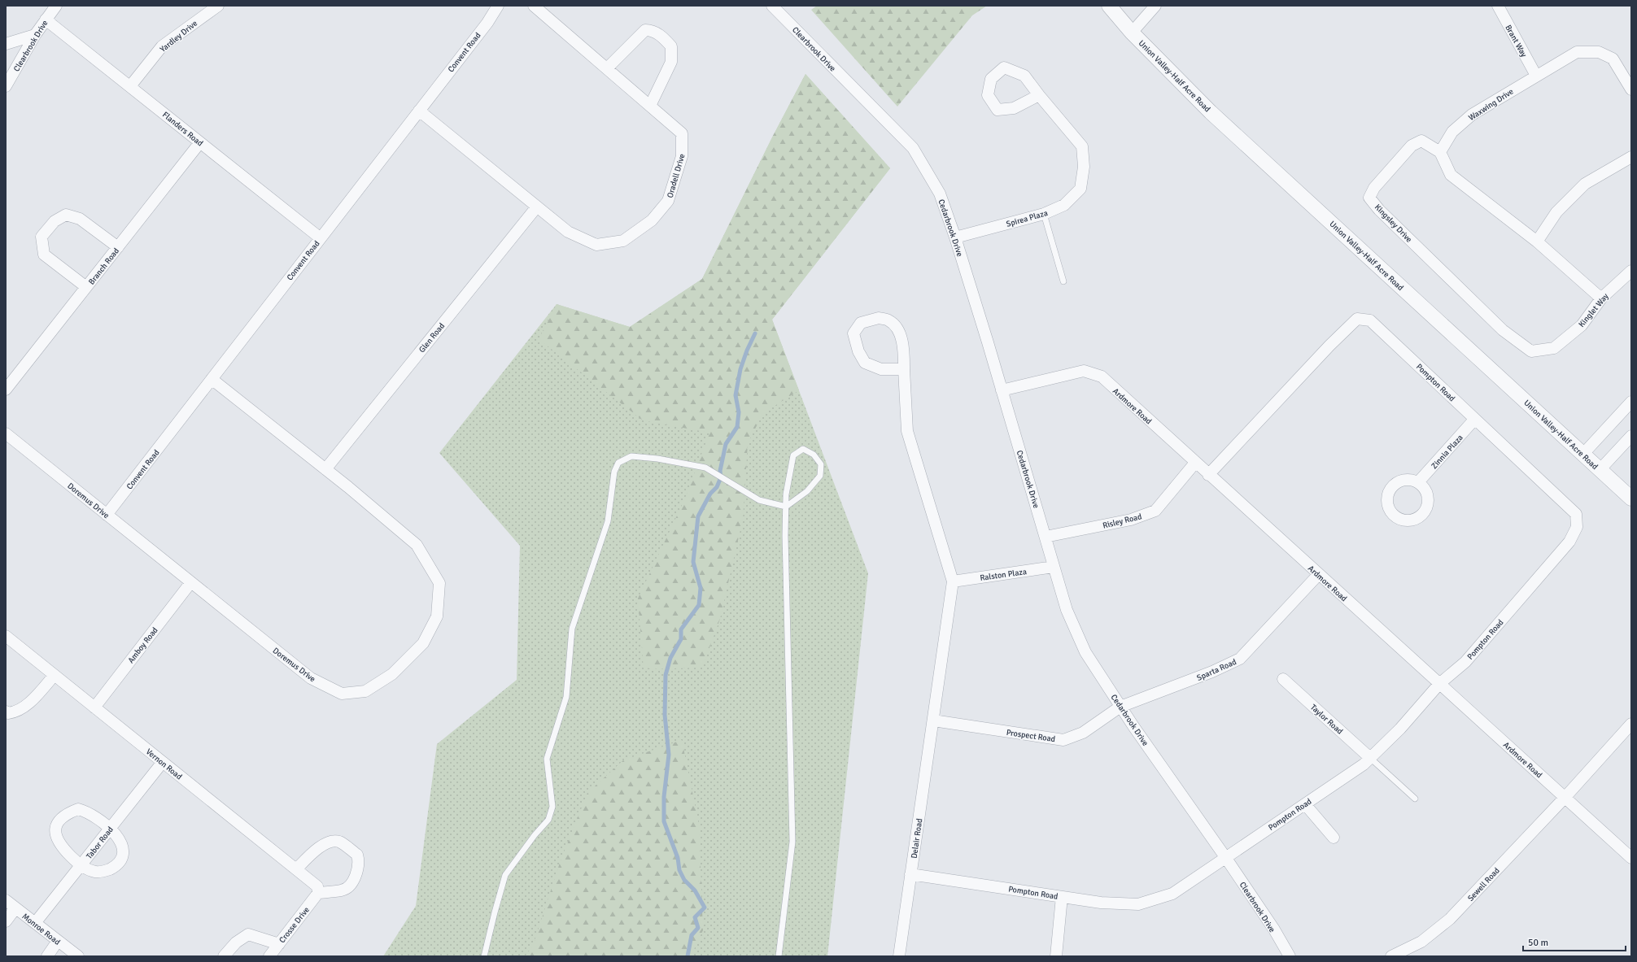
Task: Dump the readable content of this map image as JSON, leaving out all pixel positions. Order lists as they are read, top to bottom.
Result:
{
  "streets": {
    "street": [
      "Yardley Drive",
      "Brant Way",
      "Clearbrook Drive",
      "Convent Road",
      "Union Valley-Half Acre Road",
      "Waxwing Drive",
      "Flanders Road",
      "Oradell Drive",
      "Spirea Plaza",
      "Kingsley Drive",
      "Cedarbrook Drive",
      "Branch Road",
      "Kinglet Way",
      "Glen Road",
      "Pompton Road",
      "Ardmore Road",
      "Zinnia Plaza",
      "Doremus Drive",
      "Risley Road",
      "Ralston Plaza",
      "Amboy Road",
      "Sparta Road",
      "Taylor Road",
      "Prospect Road",
      "Vernon Road",
      "Delair Road",
      "Tabor Road",
      "Sewell Road",
      "Crosse Drive",
      "Monroe Road"
    ]
  },
  "crossings": [
    ["Yardley Drive", "Flanders Road"],
    ["Brant Way", "Waxwing Drive"],
    ["Clearbrook Drive", "Flanders Road"],
    ["Clearbrook Drive", "Cedarbrook Drive"],
    ["Clearbrook Drive", "Pompton Road"],
    ["Convent Road", "Flanders Road"],
    ["Convent Road", "Oradell Drive"],
    ["Convent Road", "Doremus Drive"],
    ["Waxwing Drive", "Kingsley Drive"],
    ["Flanders Road", "Branch Road"],
    ["Oradell Drive", "Glen Road"],
    ["Spirea Plaza", "Cedarbrook Drive"],
    ["Kingsley Drive", "Kinglet Way"],
    ["Cedarbrook Drive", "Pompton Road"],
    ["Cedarbrook Drive", "Ardmore Road"],
    ["Cedarbrook Drive", "Risley Road"],
    ["Cedarbrook Drive", "Ralston Plaza"],
    ["Cedarbrook Drive", "Sparta Road"],
    ["Cedarbrook Drive", "Prospect Road"],
    ["Glen Road", "Doremus Drive"],
    ["Pompton Road", "Ardmore Road"],
    ["Pompton Road", "Zinnia Plaza"],
    ["Pompton Road", "Taylor Road"],
    ["Pompton Road", "Delair Road"],
    ["Ardmore Road", "Risley Road"],
    ["Ardmore Road", "Sparta Road"],
    ["Ardmore Road", "Sewell Road"],
    ["Doremus Drive", "Amboy Road"],
    ["Ralston Plaza", "Delair Road"],
    ["Amboy Road", "Vernon Road"],
    ["Sparta Road", "Prospect Road"],
    ["Prospect Road", "Delair Road"],
    ["Vernon Road", "Tabor Road"],
    ["Vernon Road", "Crosse Drive"],
    ["Tabor Road", "Monroe Road"]
  ],
  "scale_bar": "50 m"
}
